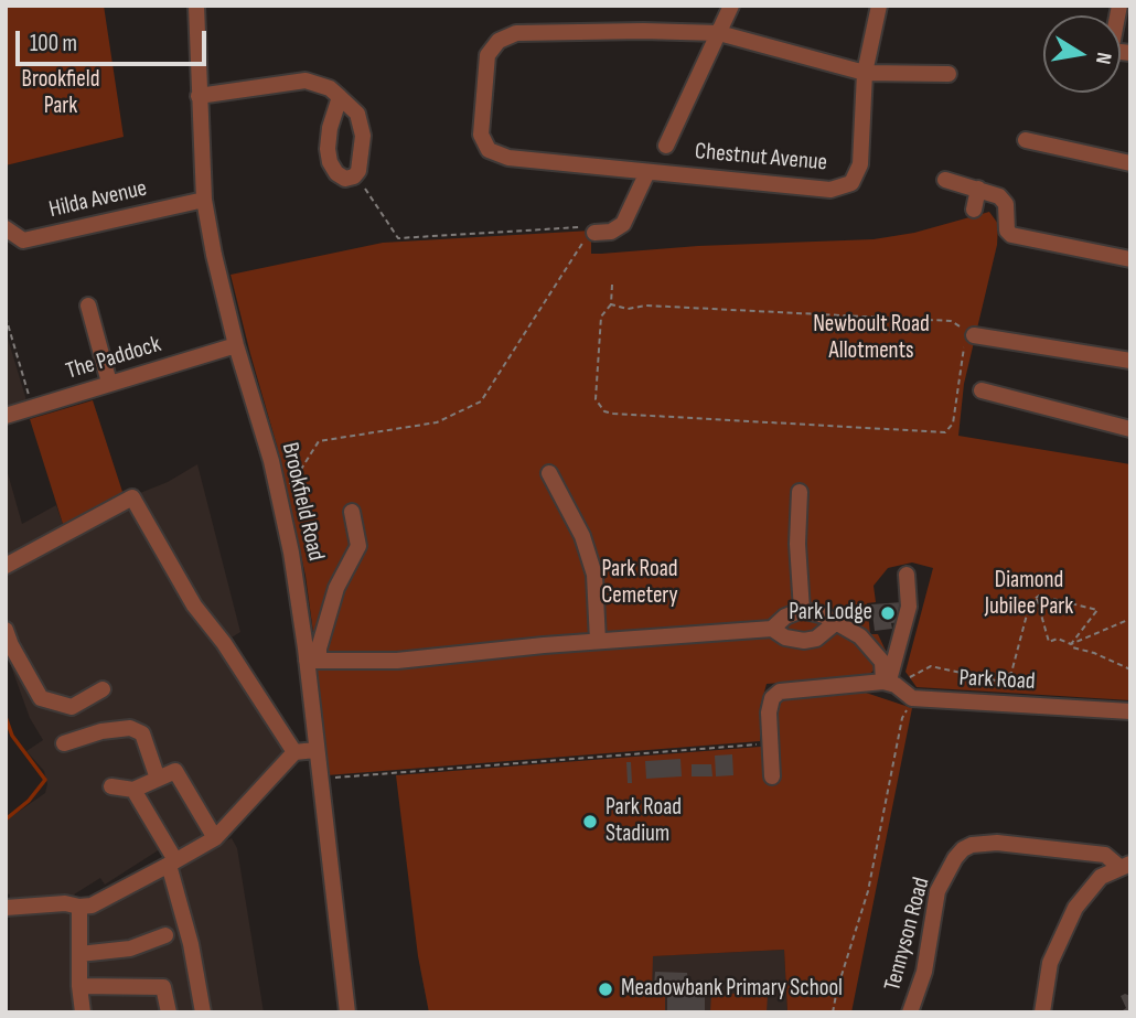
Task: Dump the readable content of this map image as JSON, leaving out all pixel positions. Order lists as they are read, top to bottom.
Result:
{
  "streets": {
    "street": [
      "Chestnut Avenue",
      "Hilda Avenue",
      "The Paddock",
      "Brookfield Road",
      "Park Road",
      "Tennyson Road"
    ]
  },
  "crossings": [
    ["Hilda Avenue", "Brookfield Road"],
    ["The Paddock", "Brookfield Road"]
  ],
  "parks": [
    "Brookfield Park",
    "Newboult Road Allotments",
    "Park Road Cemetery",
    "Diamond Jubilee Park"
  ],
  "places": ["Park Lodge", "Park Road Stadium", "Meadowbank Primary School"],
  "scale_bar": "100 m",
  "north": "right"
}
